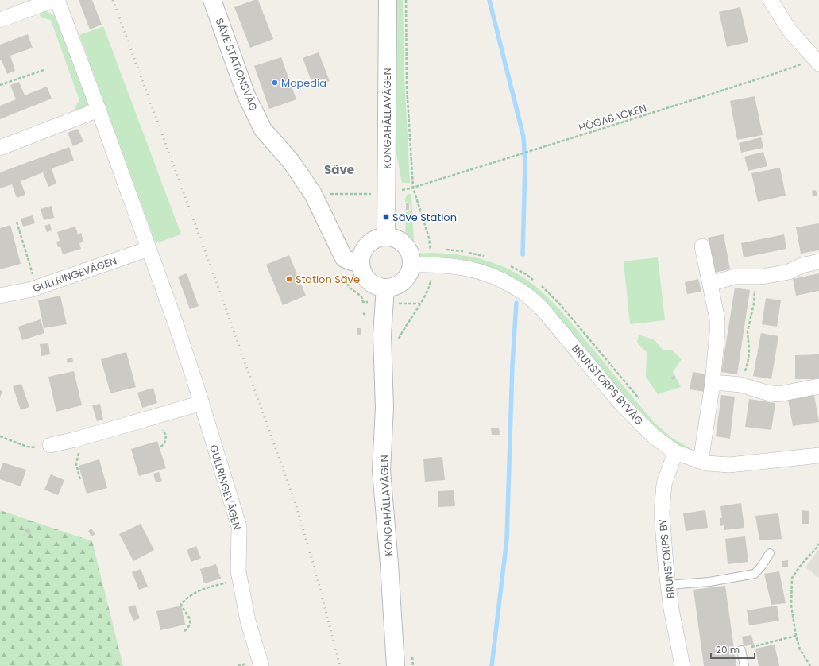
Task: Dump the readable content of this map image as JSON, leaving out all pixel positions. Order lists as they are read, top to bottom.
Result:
{
  "streets": {
    "main road": ["SÄVE STATIONSVÄG", "KONGAHÄLLAVÄGEN"],
    "street": ["GULLRINGEVÄGEN", "BRUNSTORPS BYVÄG", "BRUNSTORPS BY"],
    "path": ["HÖGABACKEN"]
  },
  "crossings": [
    ["SÄVE STATIONSVÄG", "HÖGABACKEN"],
    ["SÄVE STATIONSVÄG", "KONGAHÄLLAVÄGEN"],
    ["SÄVE STATIONSVÄG", "BRUNSTORPS BYVÄG"],
    ["HÖGABACKEN", "KONGAHÄLLAVÄGEN"],
    ["KONGAHÄLLAVÄGEN", "BRUNSTORPS BYVÄG"],
    ["BRUNSTORPS BYVÄG", "BRUNSTORPS BY"]
  ],
  "districts": ["Säve"],
  "places": {
    "other": ["Mopedia", "Station Säve"],
    "transit": ["Säve Station"]
  },
  "scale_bar": "20 m"
}
